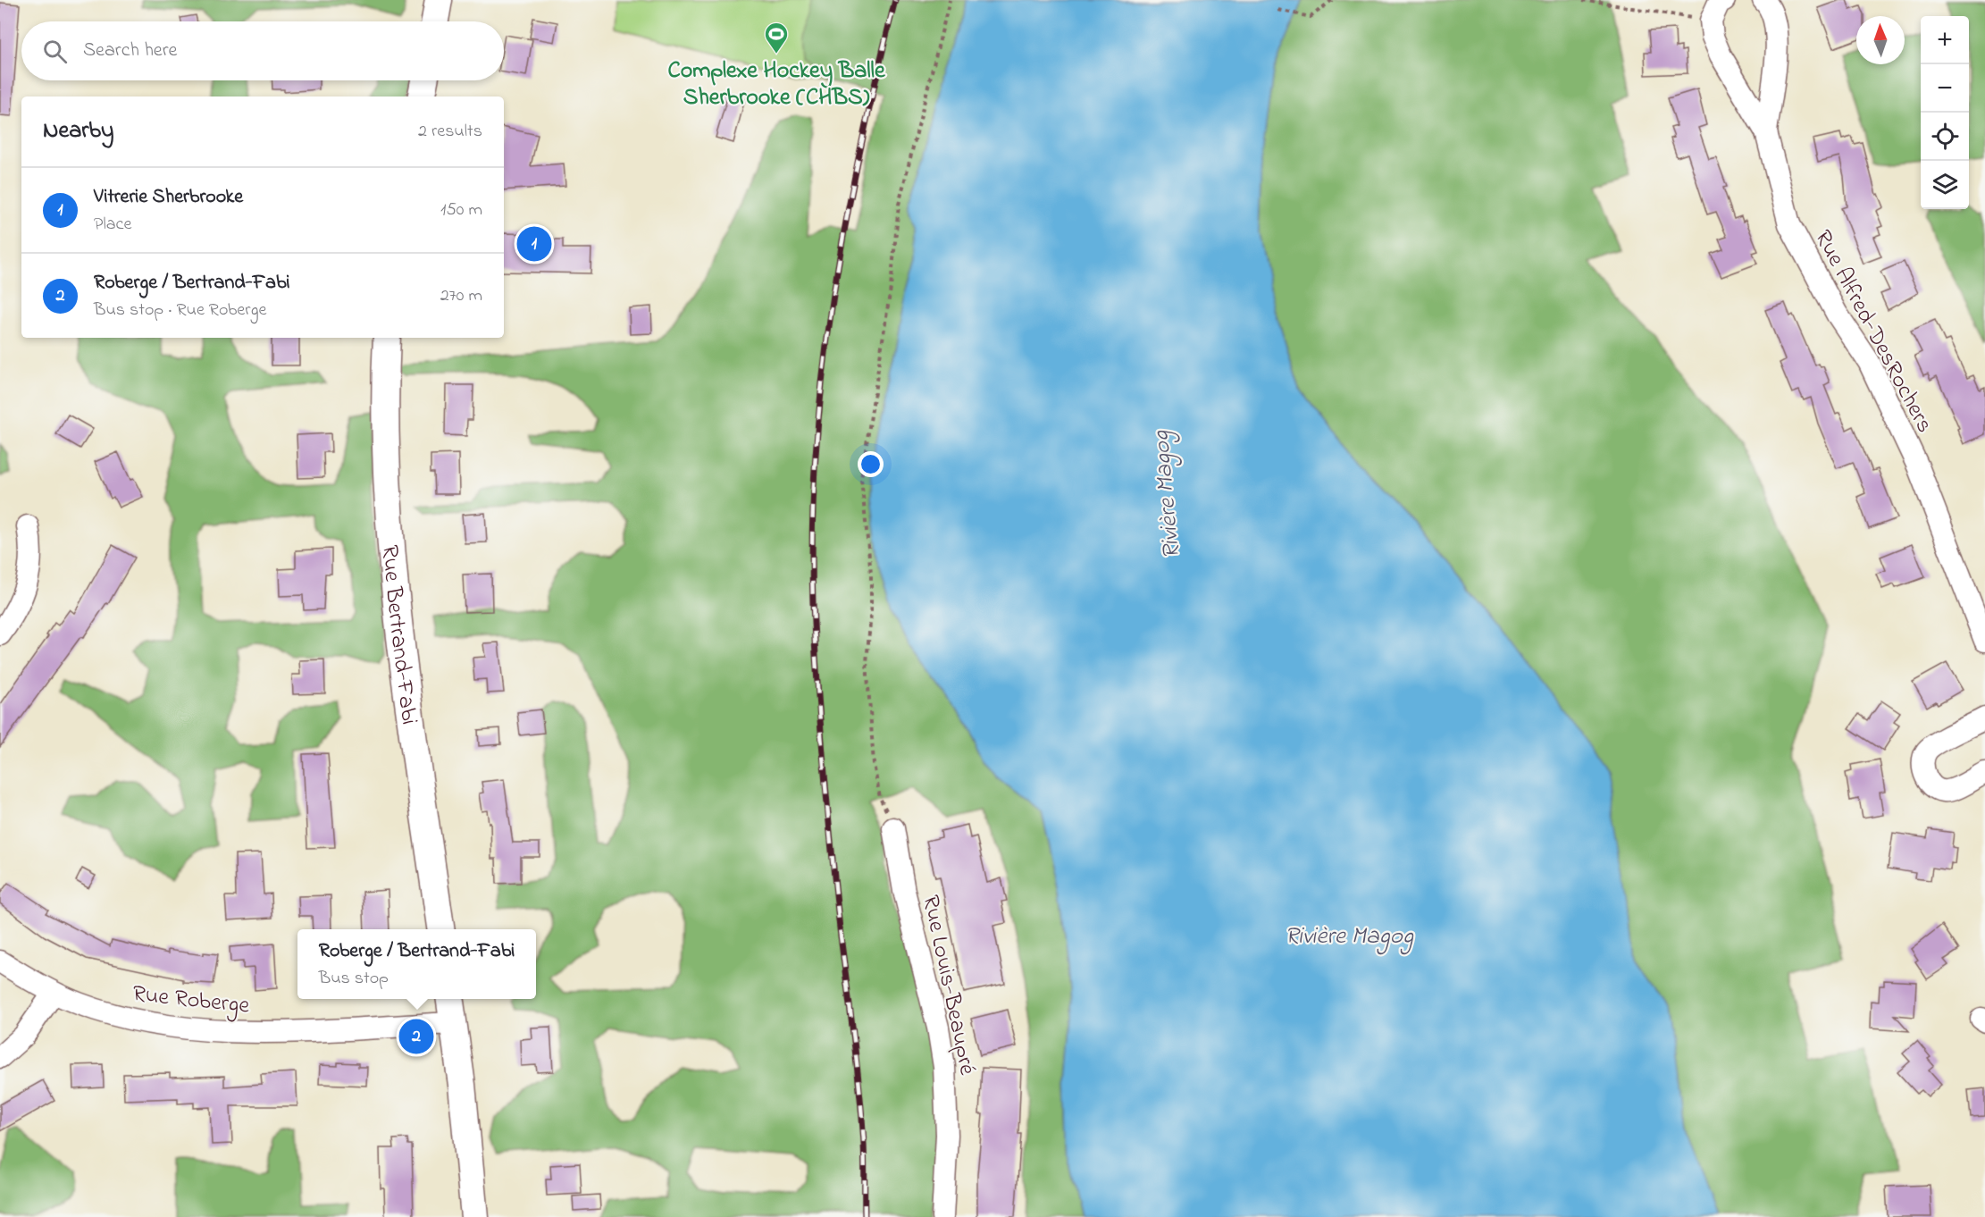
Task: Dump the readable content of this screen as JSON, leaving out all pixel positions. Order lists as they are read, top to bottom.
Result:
{
  "streets": {
    "street": [
      "Rue Alfred-DesRochers",
      "Rue Bertrand-Fabi",
      "Rue Louis-Beaupré",
      "Rue Roberge"
    ]
  },
  "water": ["Rivière Magog"],
  "places": {
    "sports": ["Complexe Hockey Balle Sherbrooke (CHBS)"]
  },
  "north": "top",
  "page": {
    "map_buttons": ["+", "−"],
    "search": "Search here",
    "heading": ["Nearby", "2 results"],
    "list": [
      {
        "mark": "1",
        "name": "Vitrerie Sherbrooke",
        "note": "Place",
        "value": "150 m"
      },
      {
        "mark": "2",
        "name": "Roberge / Bertrand-Fabi",
        "note": "Bus stop · Rue Roberge",
        "value": "270 m"
      }
    ],
    "pins": ["1", "2"],
    "popup": ["Roberge / Bertrand-Fabi", "Bus stop"]
  }
}
